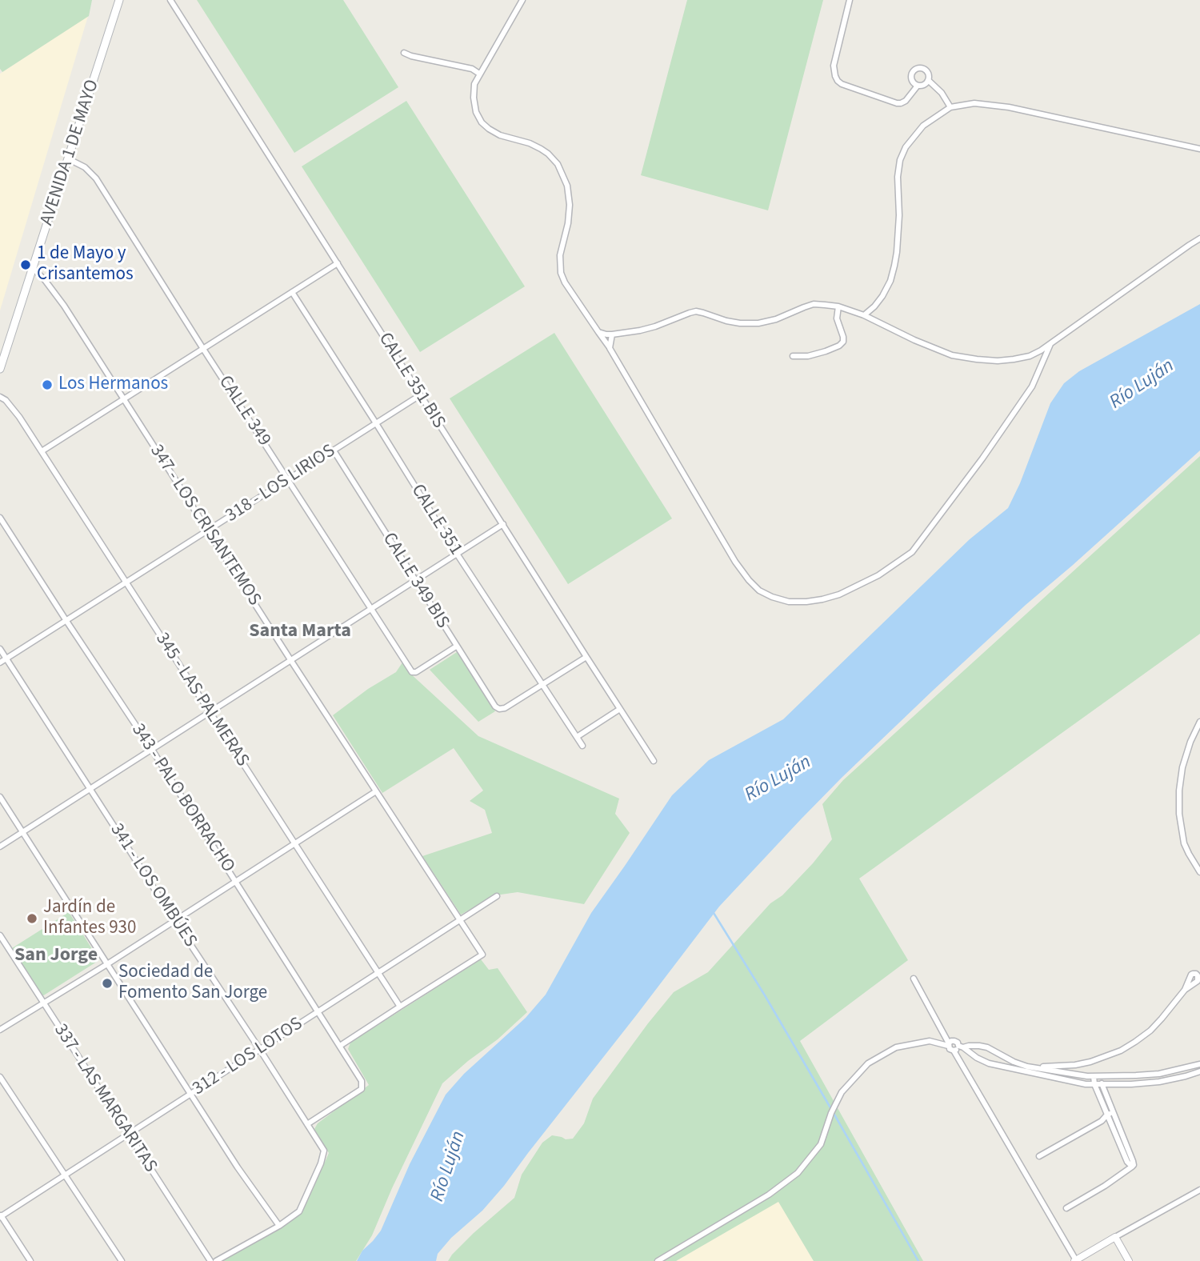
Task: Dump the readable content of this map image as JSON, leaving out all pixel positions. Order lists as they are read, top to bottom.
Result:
{
  "streets": {
    "main road": ["AVENIDA 1 DE MAYO"],
    "street": [
      "CALLE 351 BIS",
      "CALLE 349",
      "318 - LOS LIRIOS",
      "CALLE 351",
      "347 - LOS CRISANTEMOS",
      "CALLE 349 BIS",
      "345 - LAS PALMERAS",
      "343 - PALO BORRACHO",
      "341 - LOS OMBÚES",
      "312 - LOS LOTOS",
      "337 - LAS MARGARITAS"
    ]
  },
  "crossings": [
    ["AVENIDA 1 DE MAYO", "CALLE 349"],
    ["AVENIDA 1 DE MAYO", "347 - LOS CRISANTEMOS"],
    ["CALLE 351 BIS", "318 - LOS LIRIOS"],
    ["CALLE 349", "318 - LOS LIRIOS"],
    ["CALLE 349", "CALLE 349 BIS"],
    ["318 - LOS LIRIOS", "CALLE 351"],
    ["318 - LOS LIRIOS", "347 - LOS CRISANTEMOS"],
    ["318 - LOS LIRIOS", "CALLE 349 BIS"],
    ["318 - LOS LIRIOS", "345 - LAS PALMERAS"],
    ["318 - LOS LIRIOS", "343 - PALO BORRACHO"],
    ["318 - LOS LIRIOS", "341 - LOS OMBÚES"],
    ["CALLE 351", "CALLE 349 BIS"],
    ["347 - LOS CRISANTEMOS", "345 - LAS PALMERAS"],
    ["347 - LOS CRISANTEMOS", "312 - LOS LOTOS"],
    ["345 - LAS PALMERAS", "312 - LOS LOTOS"],
    ["343 - PALO BORRACHO", "341 - LOS OMBÚES"],
    ["343 - PALO BORRACHO", "312 - LOS LOTOS"],
    ["341 - LOS OMBÚES", "312 - LOS LOTOS"],
    ["312 - LOS LOTOS", "337 - LAS MARGARITAS"]
  ],
  "districts": ["Santa Marta", "San Jorge"],
  "water": ["Río Luján"],
  "places": [
    "1 de Mayo y Crisantemos",
    "Los Hermanos",
    "Jardín de Infantes 930",
    "Sociedad de Fomento San Jorge"
  ]
}
